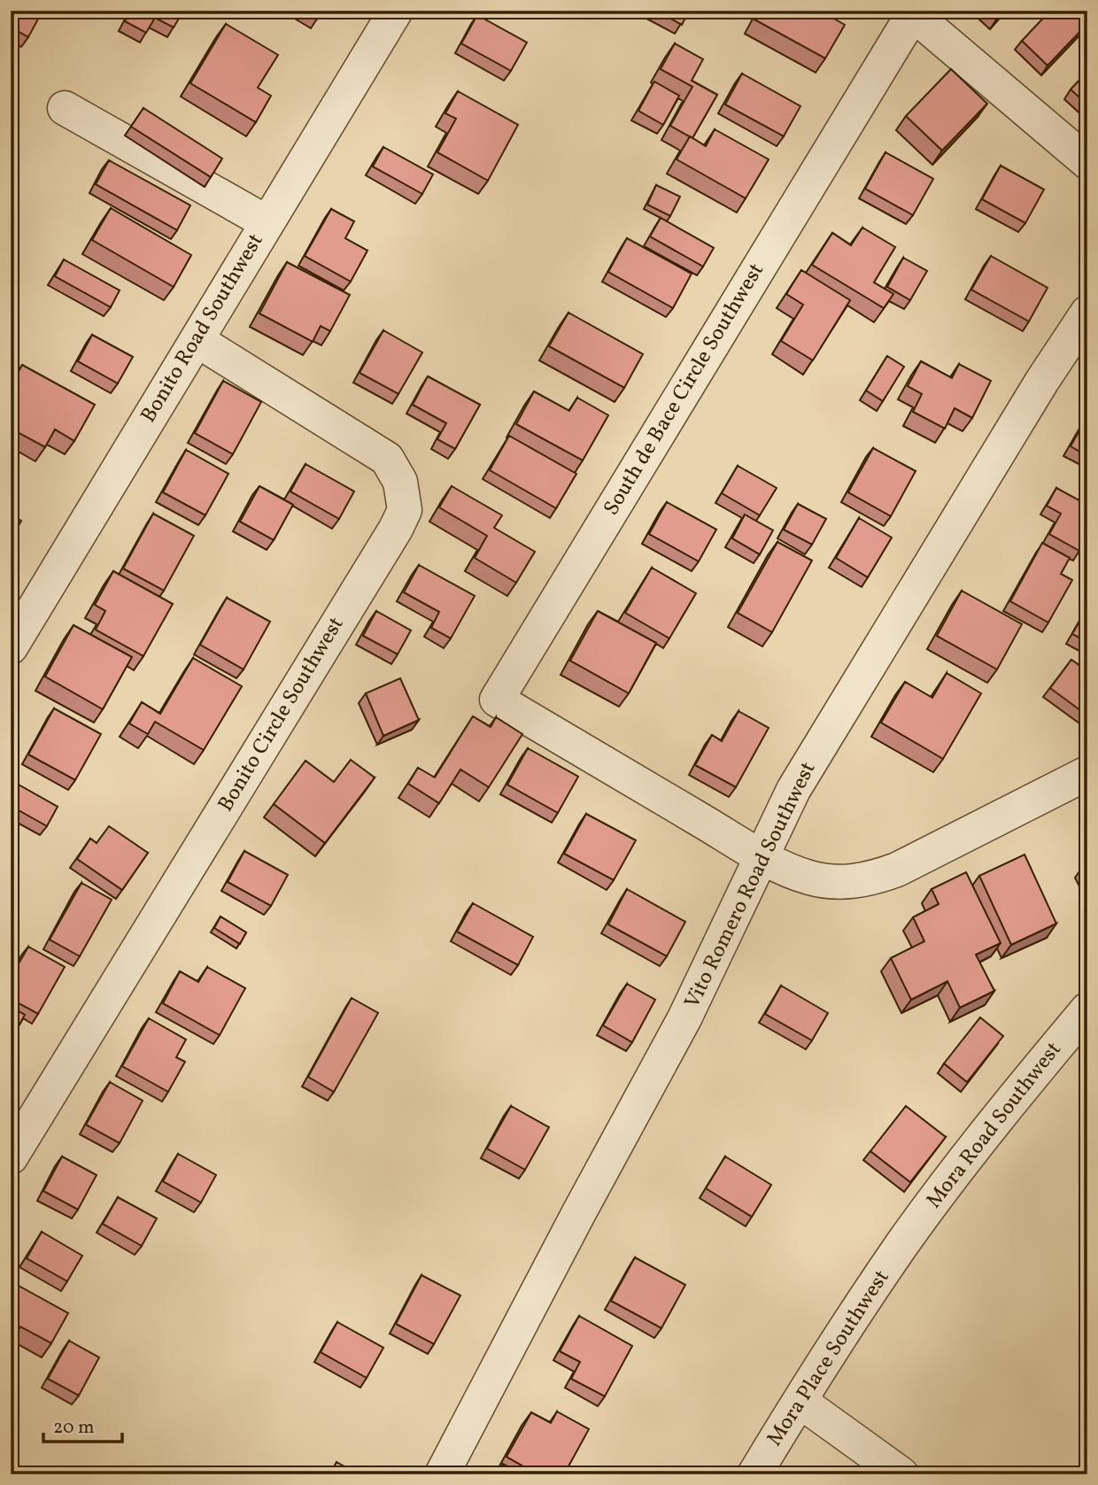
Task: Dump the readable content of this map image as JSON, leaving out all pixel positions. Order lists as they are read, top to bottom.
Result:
{
  "streets": {
    "street": [
      "Bonito Road Southwest",
      "South de Bace Circle Southwest",
      "Bonito Circle Southwest",
      "Vito Romero Road Southwest",
      "Mora Road Southwest",
      "Mora Place Southwest"
    ]
  },
  "crossings": [
    ["Bonito Road Southwest", "Bonito Circle Southwest"],
    ["South de Bace Circle Southwest", "Vito Romero Road Southwest"],
    ["Mora Road Southwest", "Mora Place Southwest"]
  ],
  "scale_bar": "20 m"
}
